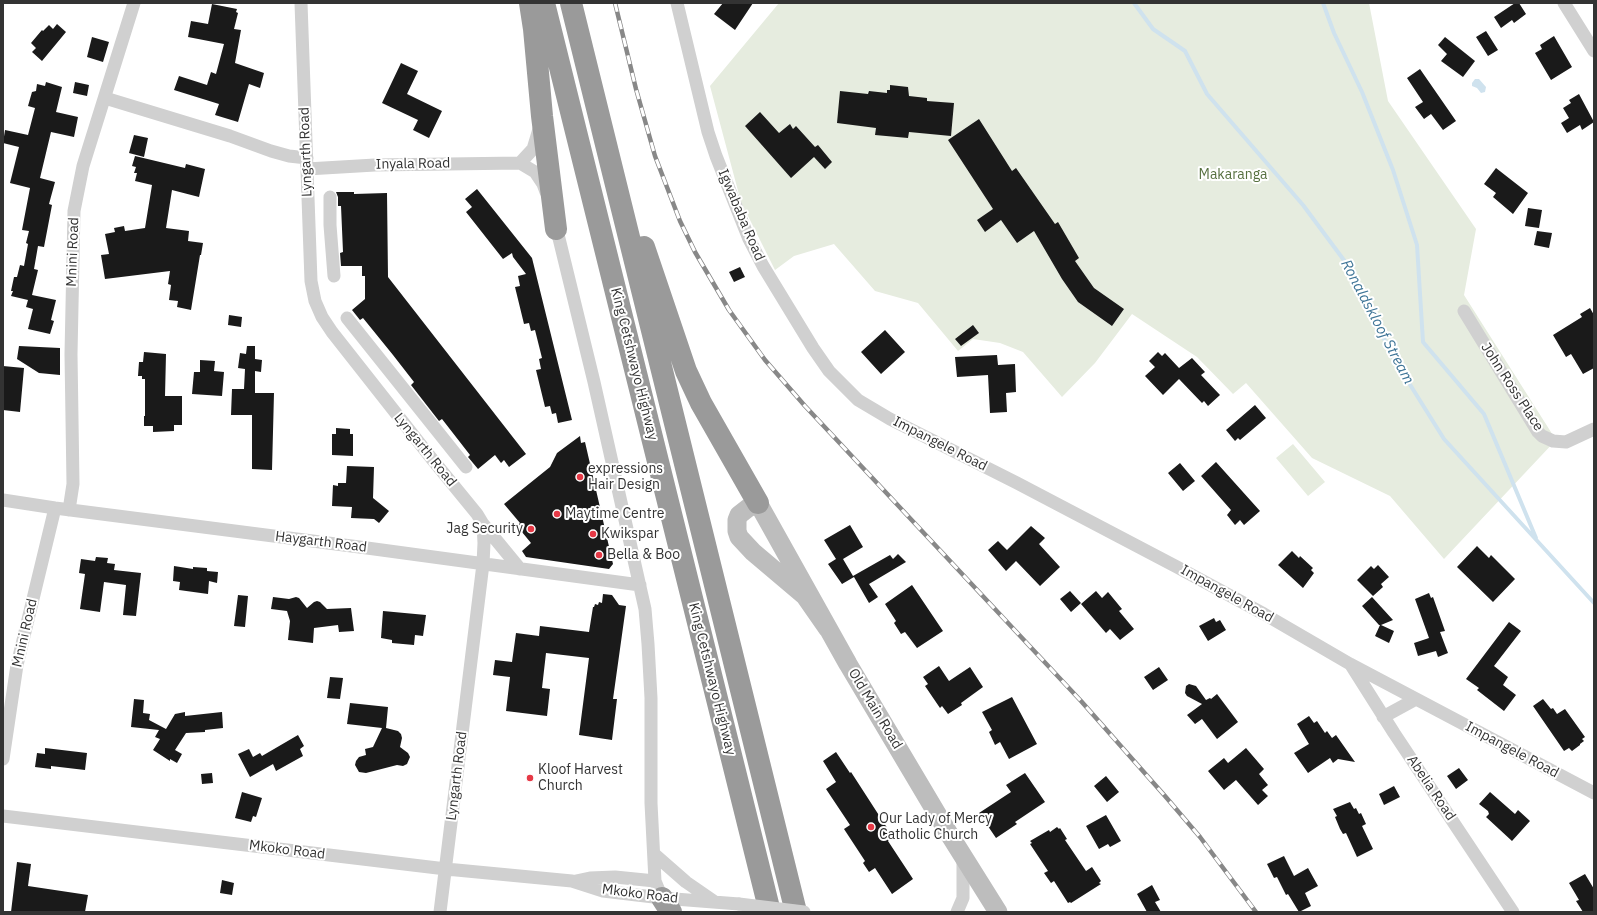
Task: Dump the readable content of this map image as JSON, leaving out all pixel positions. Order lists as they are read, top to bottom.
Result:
{
  "streets": {
    "highway": ["King Cetshwayo Highway"],
    "street": [
      "Lyngarth Road",
      "Inyala Road",
      "Igwababa Road",
      "Mnini Road",
      "John Ross Place",
      "Impangele Road",
      "Haygarth Road",
      "Old Main Road",
      "Abelia Road",
      "Mkoko Road"
    ]
  },
  "crossings": [
    ["Lyngarth Road", "Inyala Road"],
    ["Lyngarth Road", "Haygarth Road"],
    ["Lyngarth Road", "Mkoko Road"],
    ["Inyala Road", "Mnini Road"],
    ["Igwababa Road", "Impangele Road"],
    ["Mnini Road", "Haygarth Road"],
    ["Impangele Road", "Abelia Road"]
  ],
  "water": ["Ronaldskloof Stream"],
  "parks": ["Makaranga"],
  "places": [
    "expressions Hair Design",
    "Maytime Centre",
    "Jag Security",
    "Kwikspar",
    "Bella & Boo",
    "Kloof Harvest Church",
    "Our Lady of Mercy Catholic Church"
  ]
}
